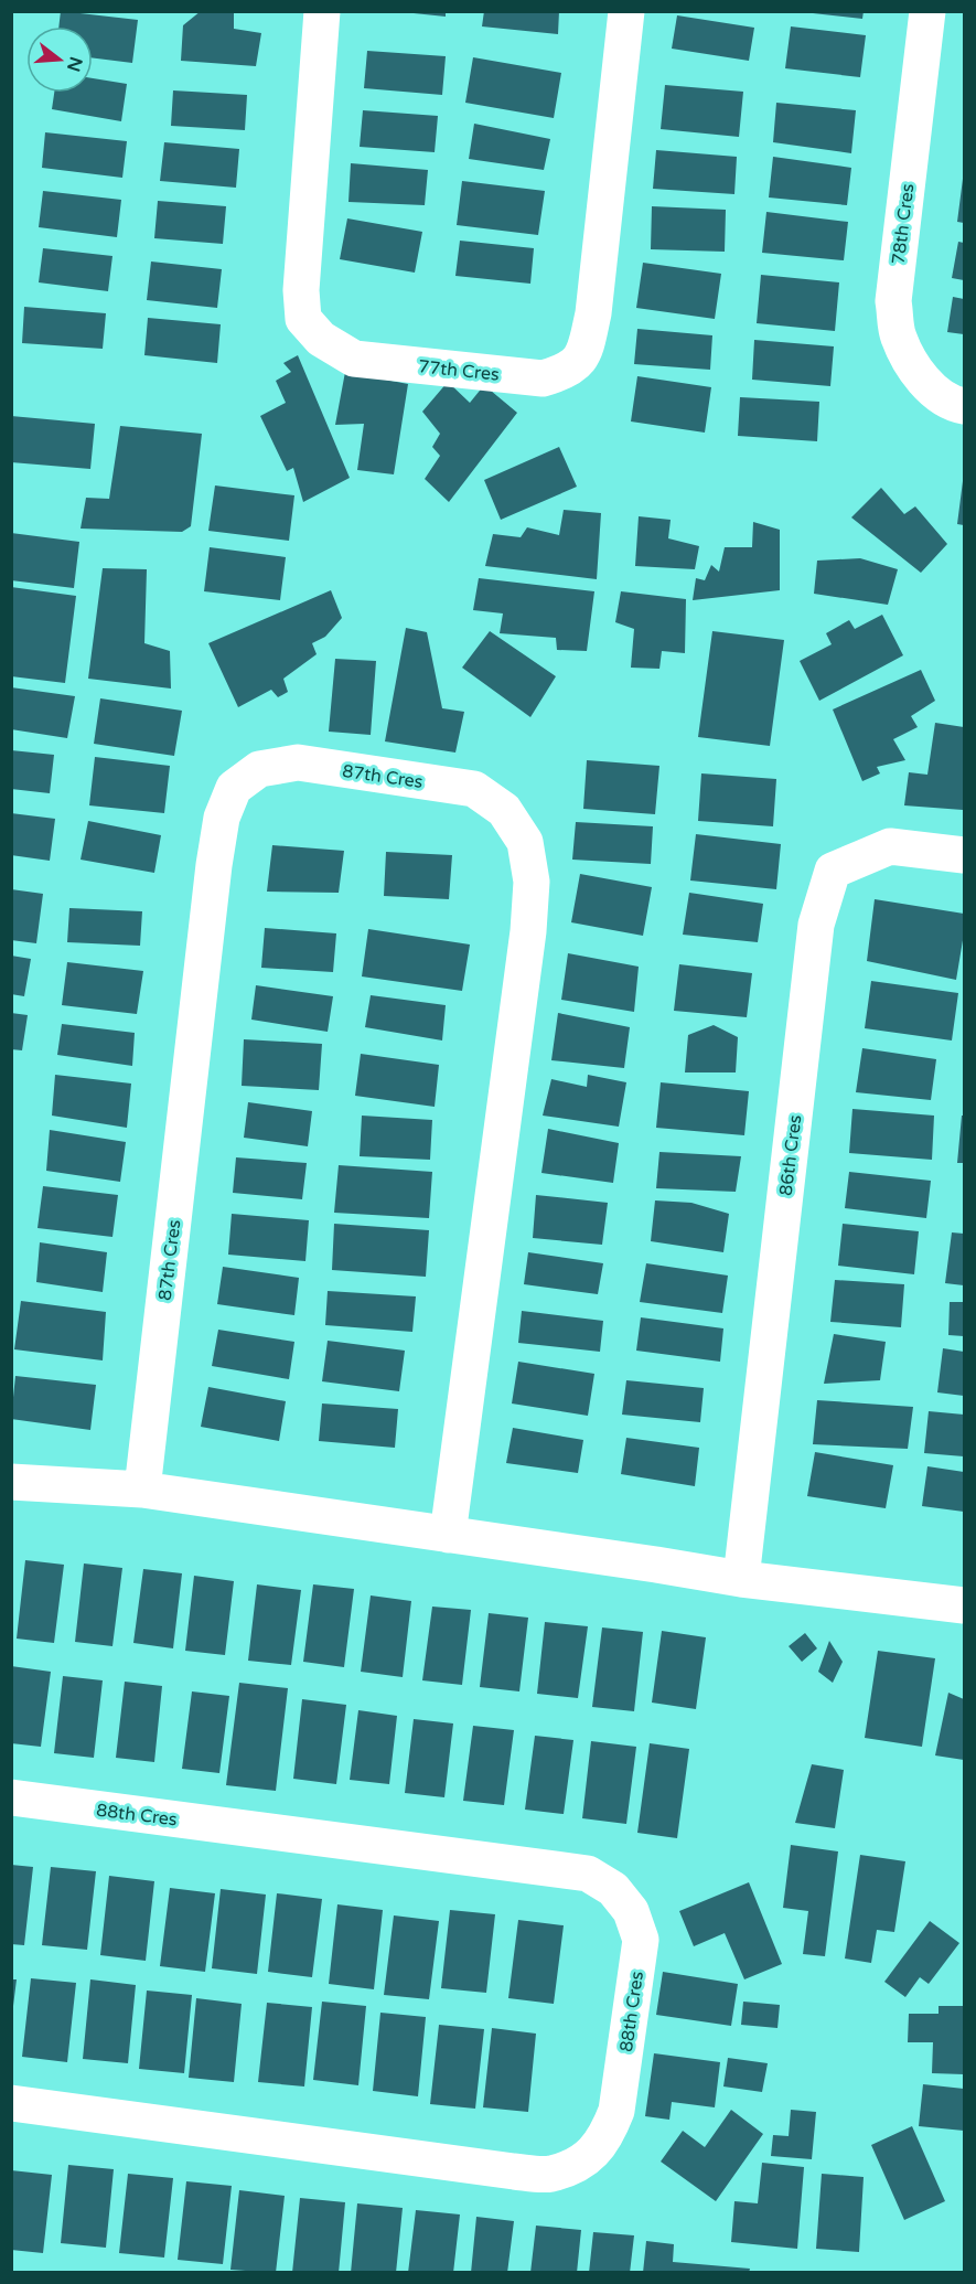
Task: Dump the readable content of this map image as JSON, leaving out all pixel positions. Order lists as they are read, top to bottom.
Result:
{
  "streets": {
    "street": [
      "78th Cres",
      "77th Cres",
      "87th Cres",
      "86th Cres",
      "88th Cres"
    ]
  },
  "north": "right"
}
